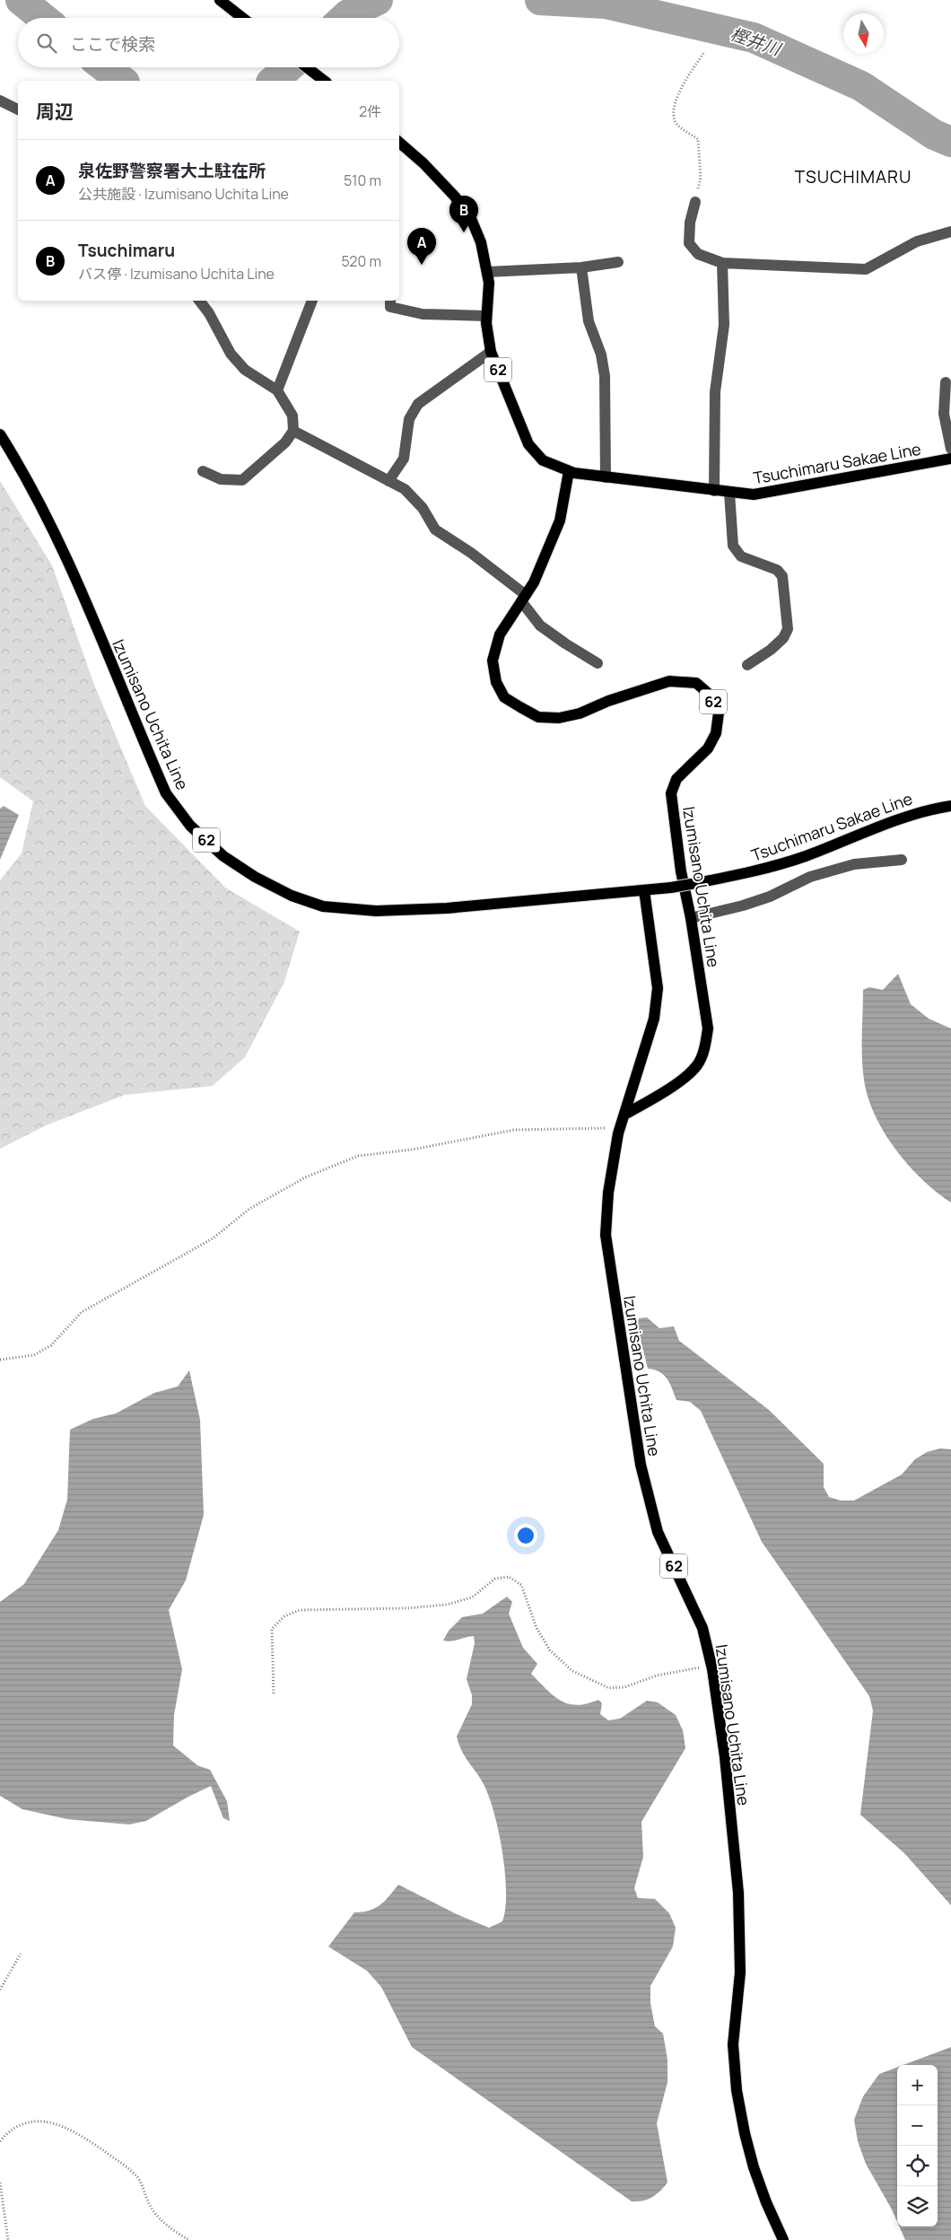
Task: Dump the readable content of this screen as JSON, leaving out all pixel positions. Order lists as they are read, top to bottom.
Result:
{
  "streets": {
    "main road": ["62", "Tsuchimaru Sakae Line", "Izumisano Uchita Line"]
  },
  "crossings": [
    ["62", "Tsuchimaru Sakae Line"],
    ["62", "Izumisano Uchita Line"],
    ["Tsuchimaru Sakae Line", "Izumisano Uchita Line"]
  ],
  "districts": ["TSUCHIMARU"],
  "water": ["樫井川"],
  "north": "bottom",
  "page": {
    "search": "ここで検索",
    "heading": ["周辺", "2件"],
    "list": [
      {
        "mark": "A",
        "name": "泉佐野警察署大土駐在所",
        "note": "公共施設 · Izumisano Uchita Line",
        "value": "510 m"
      },
      {
        "mark": "B",
        "name": "Tsuchimaru",
        "note": "バス停 · Izumisano Uchita Line",
        "value": "520 m"
      }
    ],
    "pins": ["B", "A"],
    "map_buttons": ["+", "−"]
  }
}
